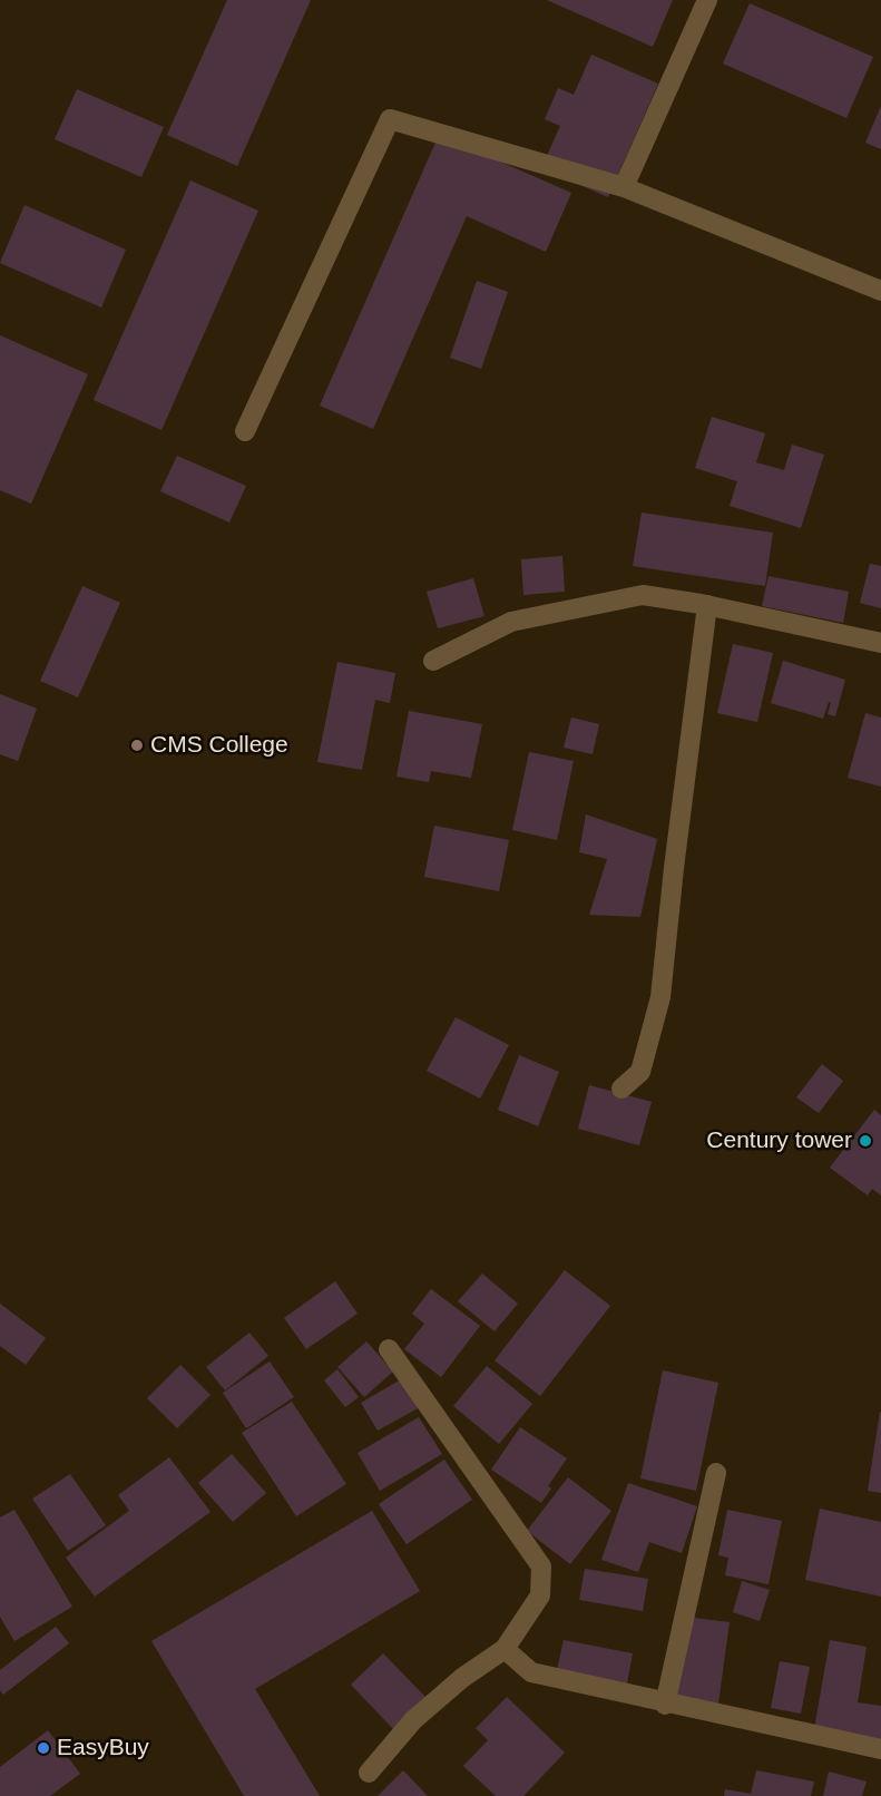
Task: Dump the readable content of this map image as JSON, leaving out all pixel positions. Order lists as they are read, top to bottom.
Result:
{
  "places": ["CMS College", "Century tower", "EasyBuy"]
}
